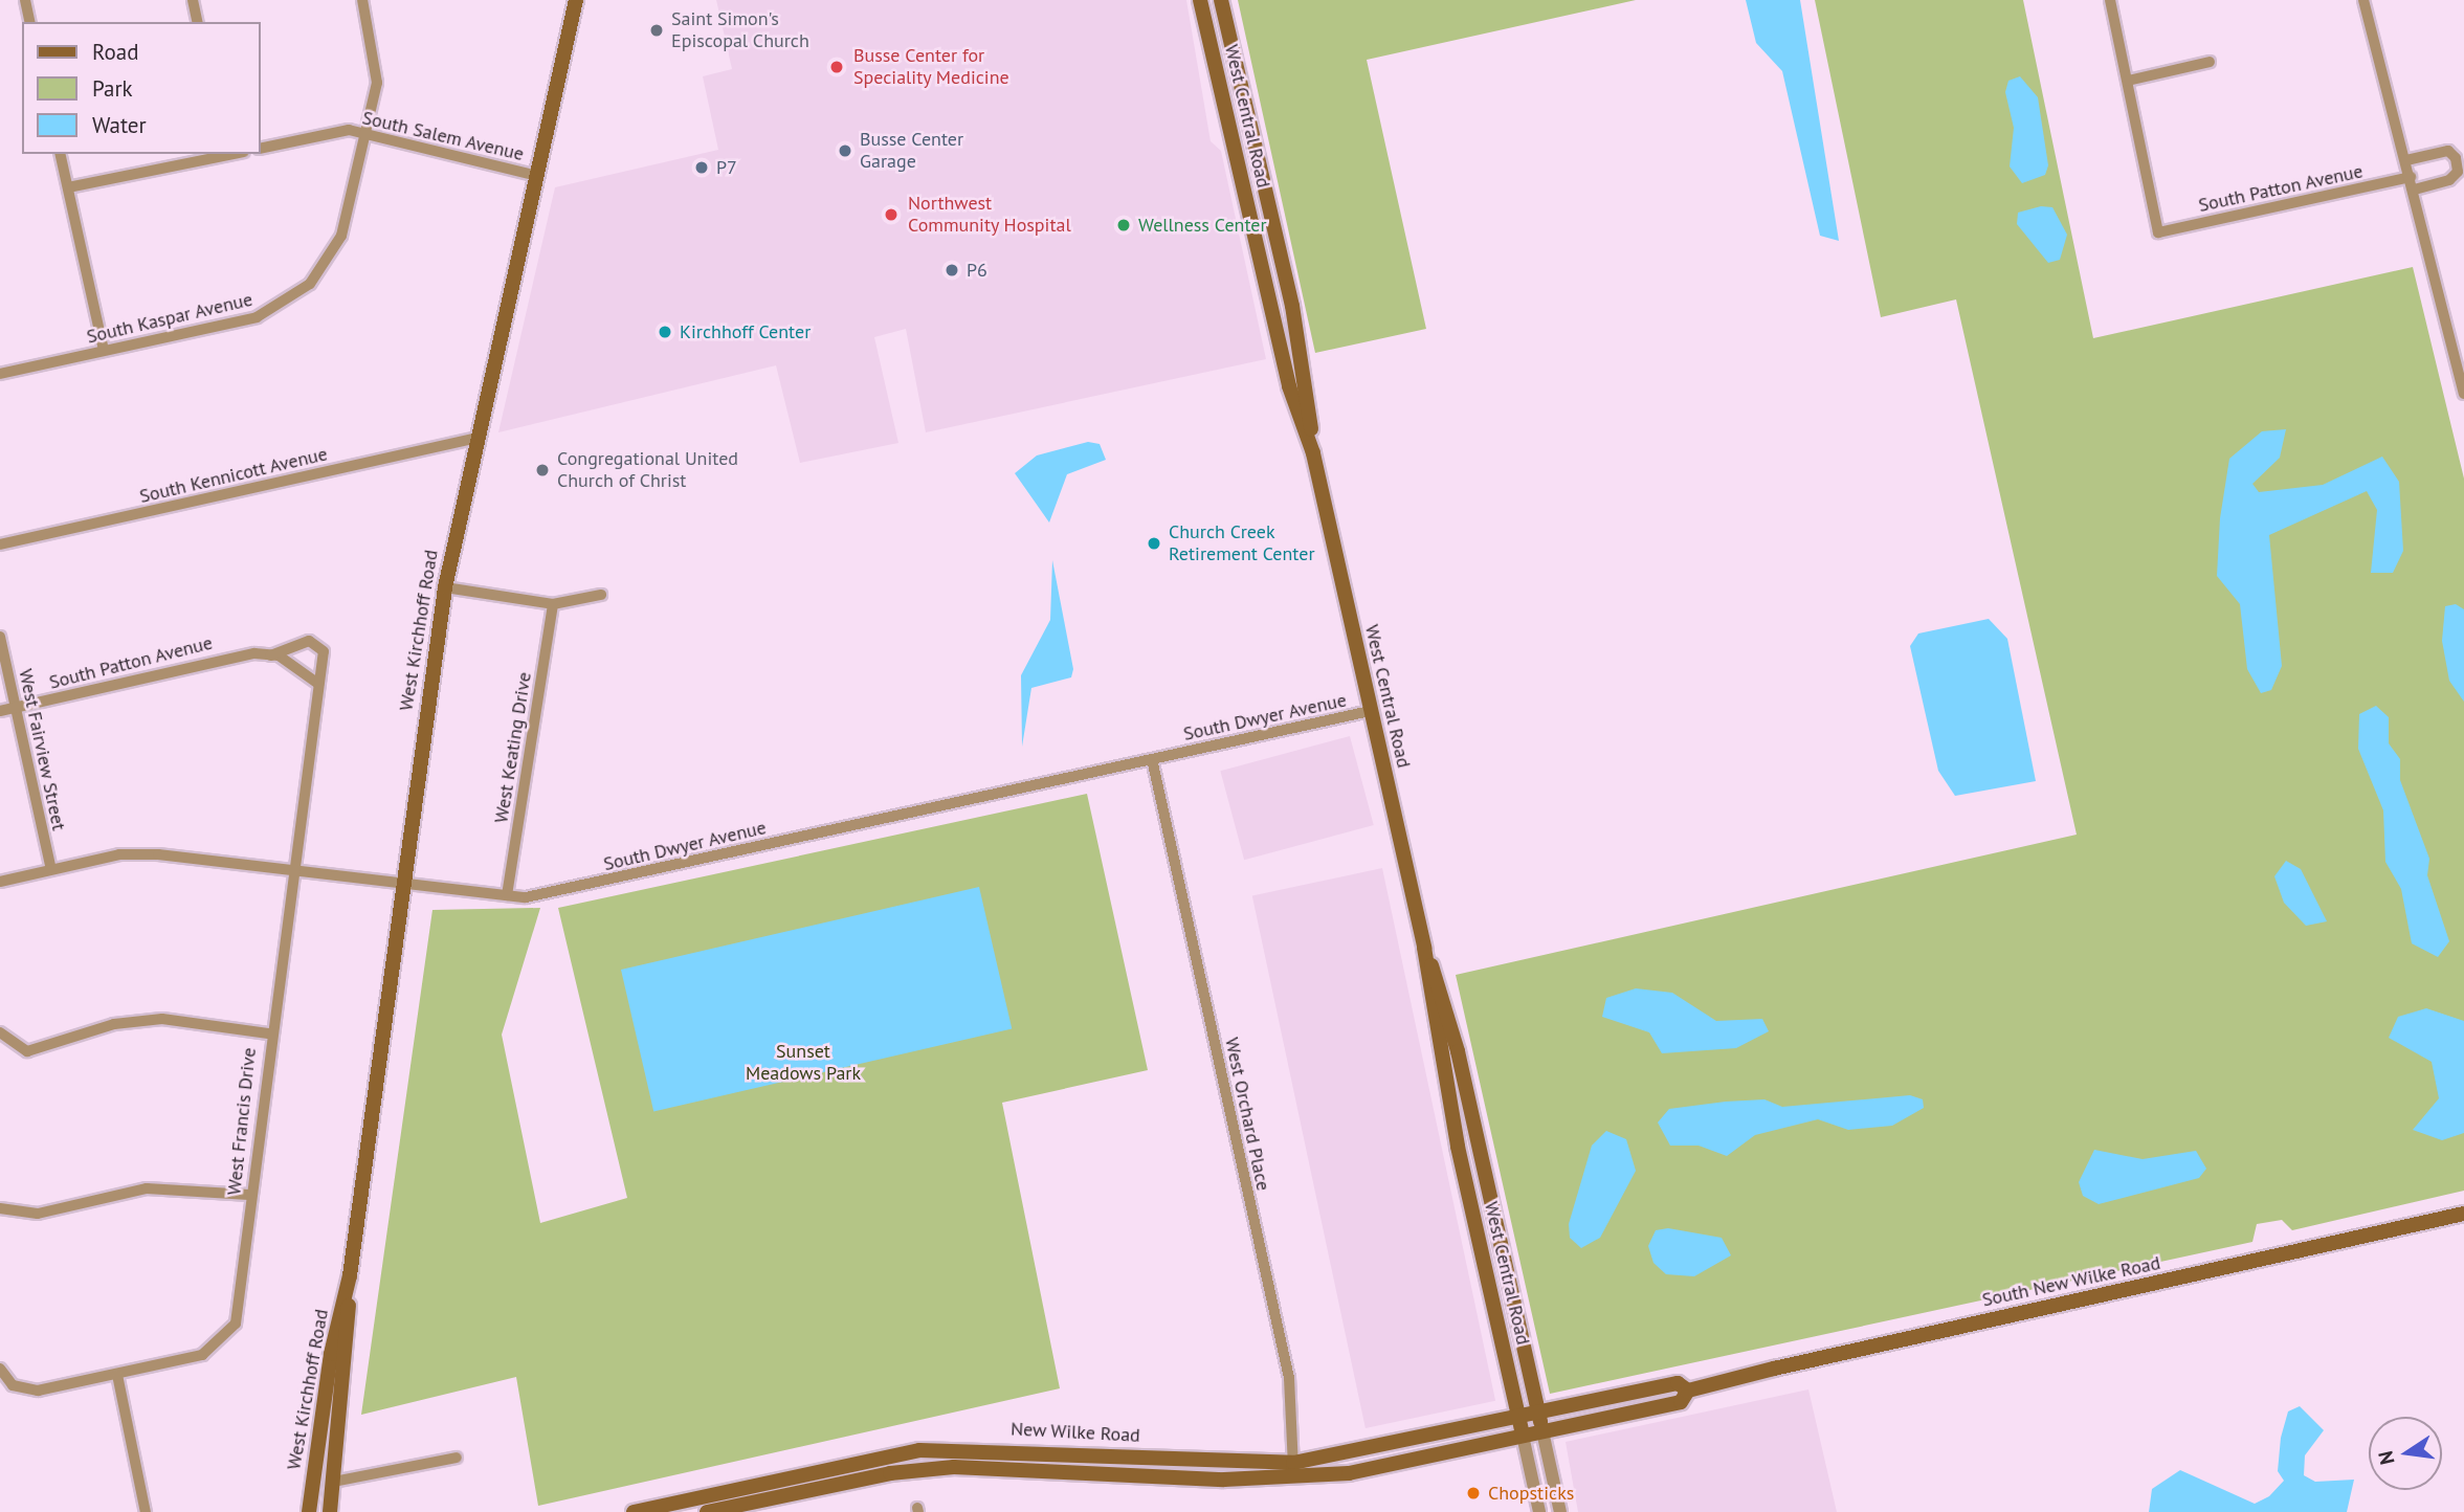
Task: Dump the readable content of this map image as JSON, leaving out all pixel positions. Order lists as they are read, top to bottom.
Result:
{
  "streets": {
    "main road": [
      "West Central Road",
      "West Kirchhoff Road",
      "South New Wilke Road",
      "New Wilke Road"
    ],
    "street": [
      "South Salem Avenue",
      "South Patton Avenue",
      "South Kaspar Avenue",
      "South Kennicott Avenue",
      "South Dwyer Avenue",
      "West Keating Drive",
      "West Fairview Street",
      "West Orchard Place",
      "West Francis Drive"
    ]
  },
  "crossings": [
    ["West Central Road", "South Dwyer Avenue"],
    ["West Central Road", "South New Wilke Road"],
    ["West Central Road", "New Wilke Road"],
    ["South Salem Avenue", "South Kaspar Avenue"],
    ["South Salem Avenue", "West Kirchhoff Road"],
    ["South Patton Avenue", "West Fairview Street"],
    ["South Patton Avenue", "West Francis Drive"],
    ["South Kennicott Avenue", "West Kirchhoff Road"],
    ["West Kirchhoff Road", "South Dwyer Avenue"],
    ["South Dwyer Avenue", "West Keating Drive"],
    ["South Dwyer Avenue", "West Fairview Street"],
    ["South Dwyer Avenue", "West Orchard Place"],
    ["South Dwyer Avenue", "West Francis Drive"],
    ["West Orchard Place", "New Wilke Road"],
    ["South New Wilke Road", "New Wilke Road"]
  ],
  "parks": ["Sunset Meadows Park"],
  "places": [
    "Saint Simon's Episcopal Church",
    "Busse Center for Speciality Medicine",
    "Busse Center Garage",
    "P7",
    "Northwest Community Hospital",
    "Wellness Center",
    "P6",
    "Kirchhoff Center",
    "Congregational United Church of Christ",
    "Church Creek Retirement Center",
    "Chopsticks"
  ],
  "legend": ["Road", "Park", "Water"],
  "north": "left"
}
